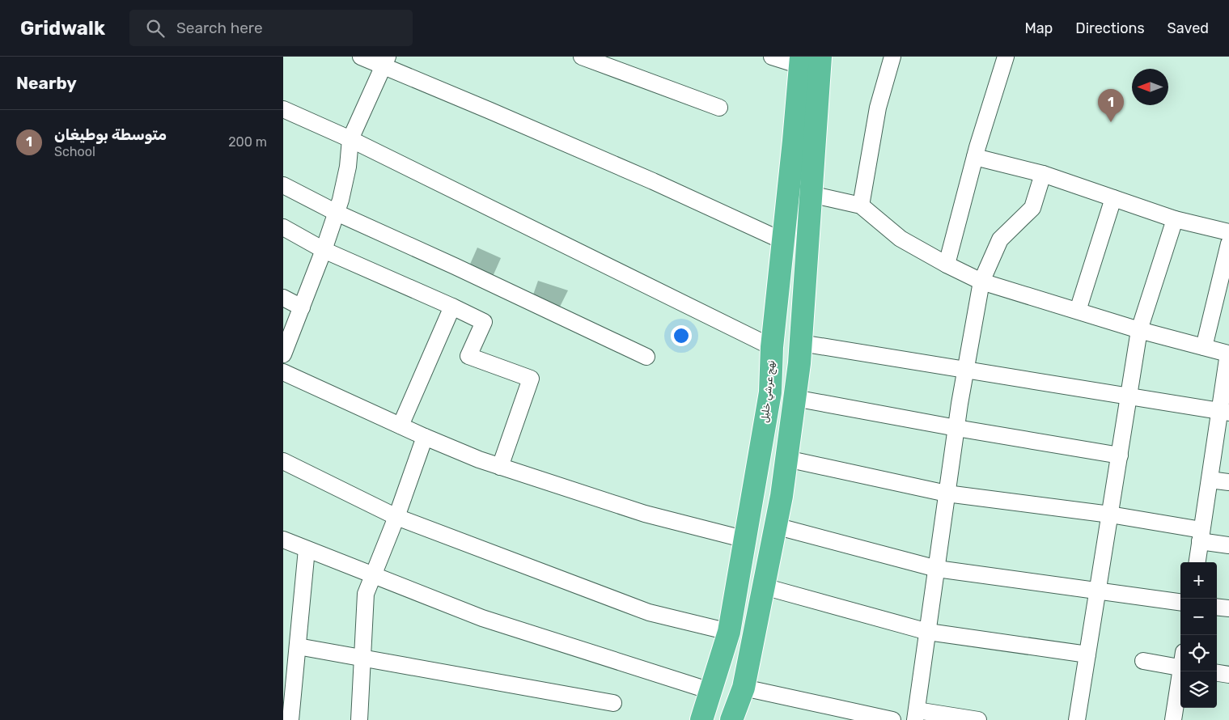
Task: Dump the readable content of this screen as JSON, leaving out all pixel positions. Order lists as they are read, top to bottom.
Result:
{
  "streets": {
    "highway": ["نهج عرشي خليل"]
  },
  "north": "left",
  "page": {
    "header": "Gridwalk",
    "search": "Search here",
    "nav": ["Map", "Directions", "Saved"],
    "heading": "Nearby",
    "pins": "1",
    "list": [
      {
        "mark": "1",
        "name": "متوسطة بوطيغان",
        "note": "School",
        "value": "200 m"
      }
    ],
    "map_buttons": ["+", "−"]
  }
}
